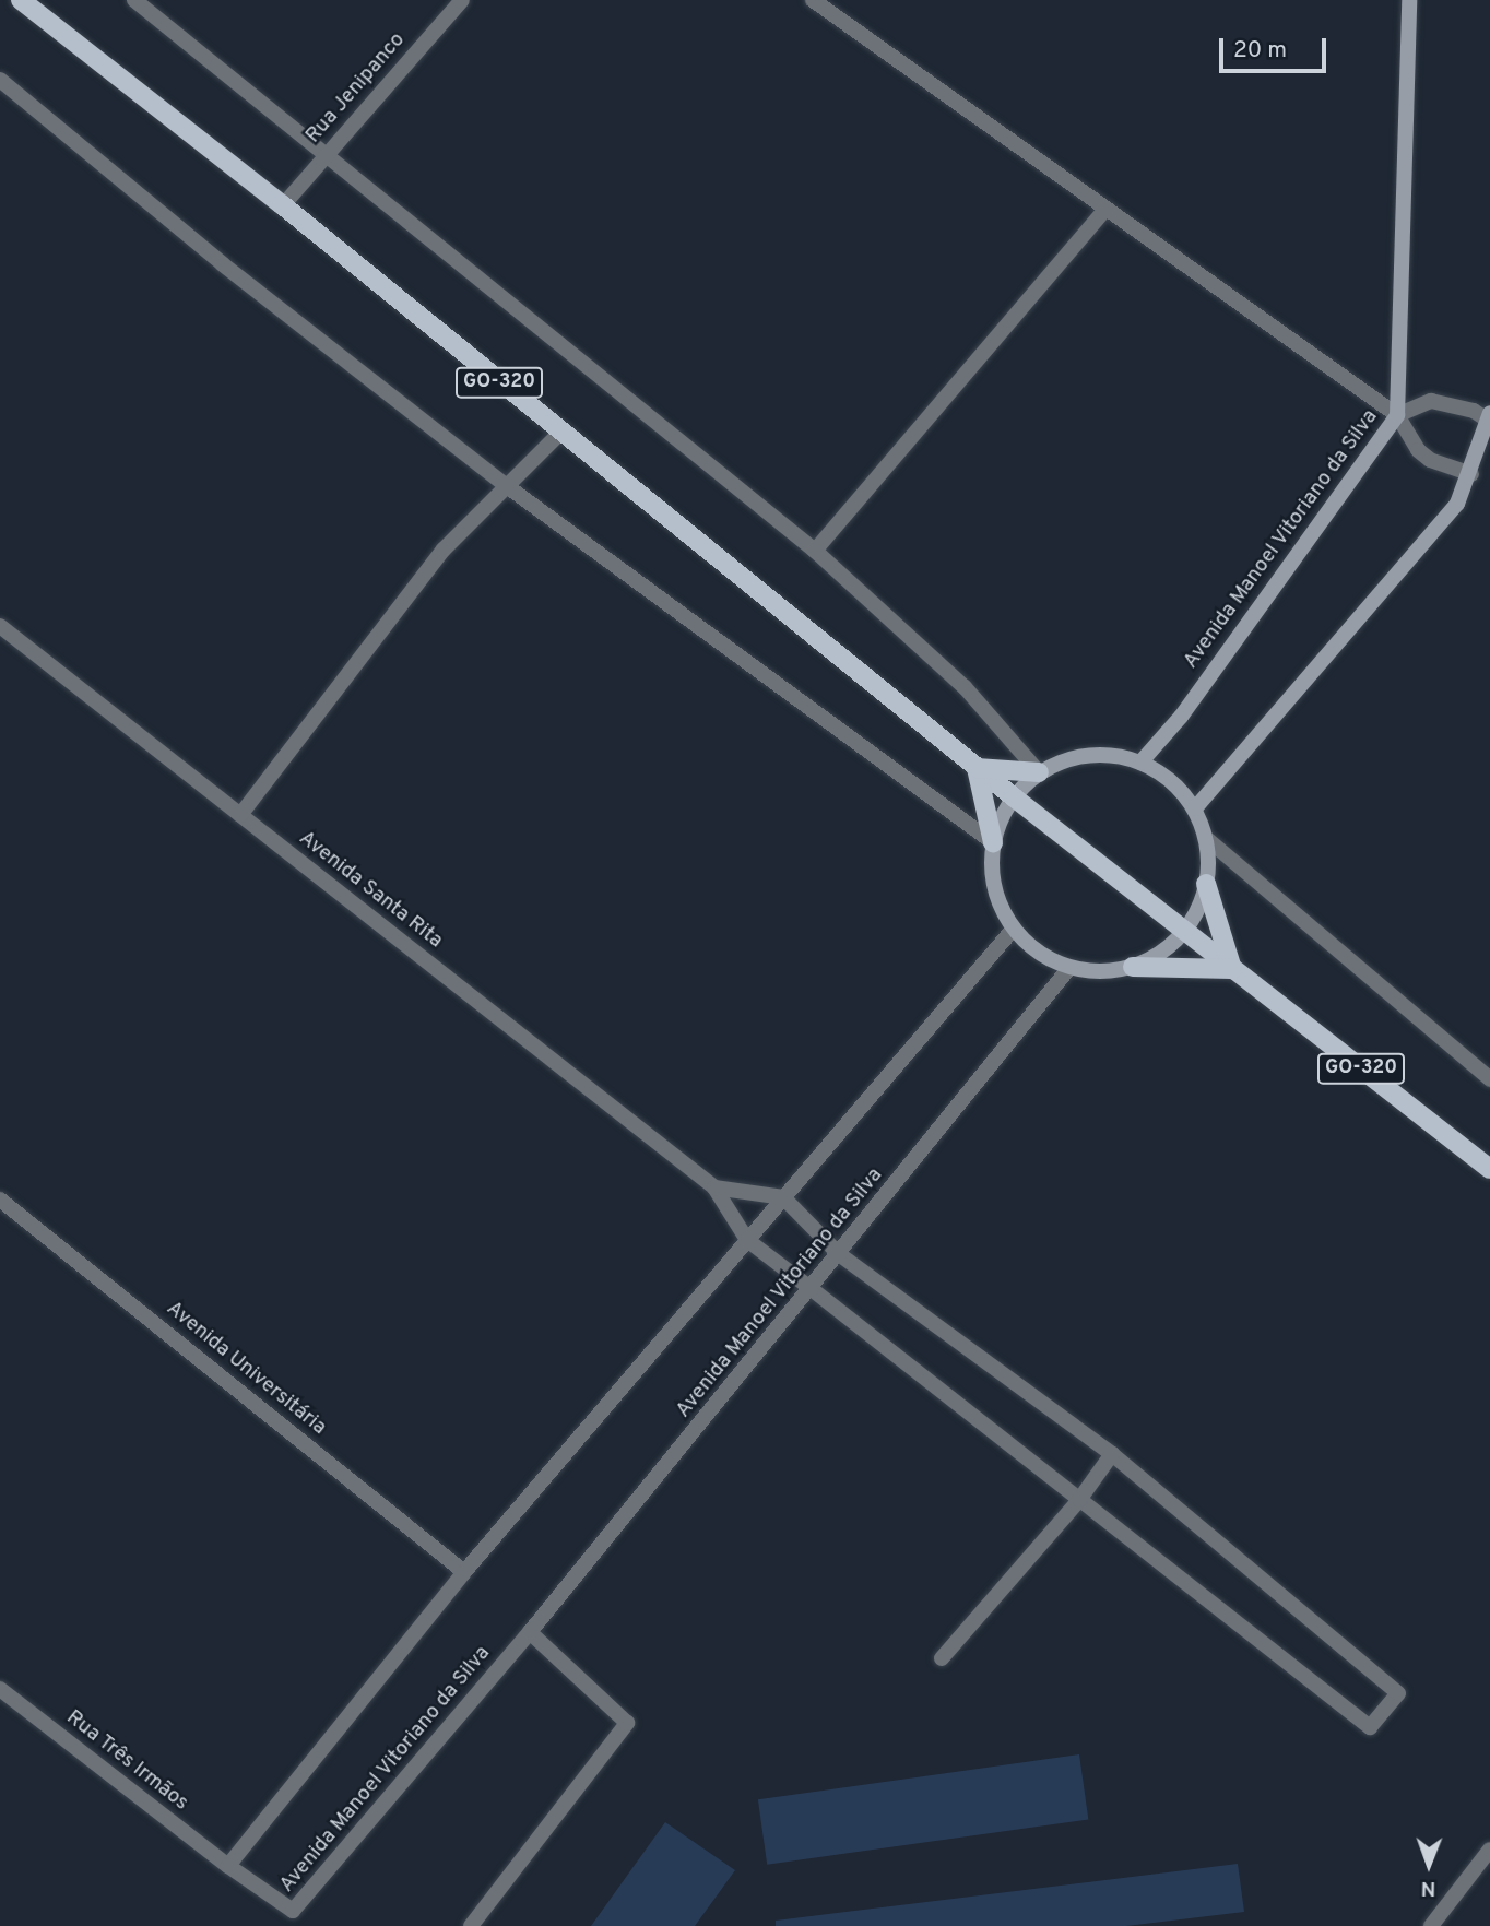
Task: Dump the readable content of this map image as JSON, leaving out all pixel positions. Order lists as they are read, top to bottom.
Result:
{
  "streets": {
    "main road": ["GO-320", "Avenida Manoel Vitoriano da Silva"],
    "street": [
      "Rua Jenipanco",
      "Avenida Santa Rita",
      "Avenida Universitária",
      "Rua Três Irmãos"
    ]
  },
  "crossings": [
    ["Rua Jenipanco", "GO-320"],
    ["Avenida Manoel Vitoriano da Silva", "Avenida Santa Rita"],
    ["Avenida Manoel Vitoriano da Silva", "Rua Três Irmãos"]
  ],
  "scale_bar": "20 m",
  "north": "bottom"
}
